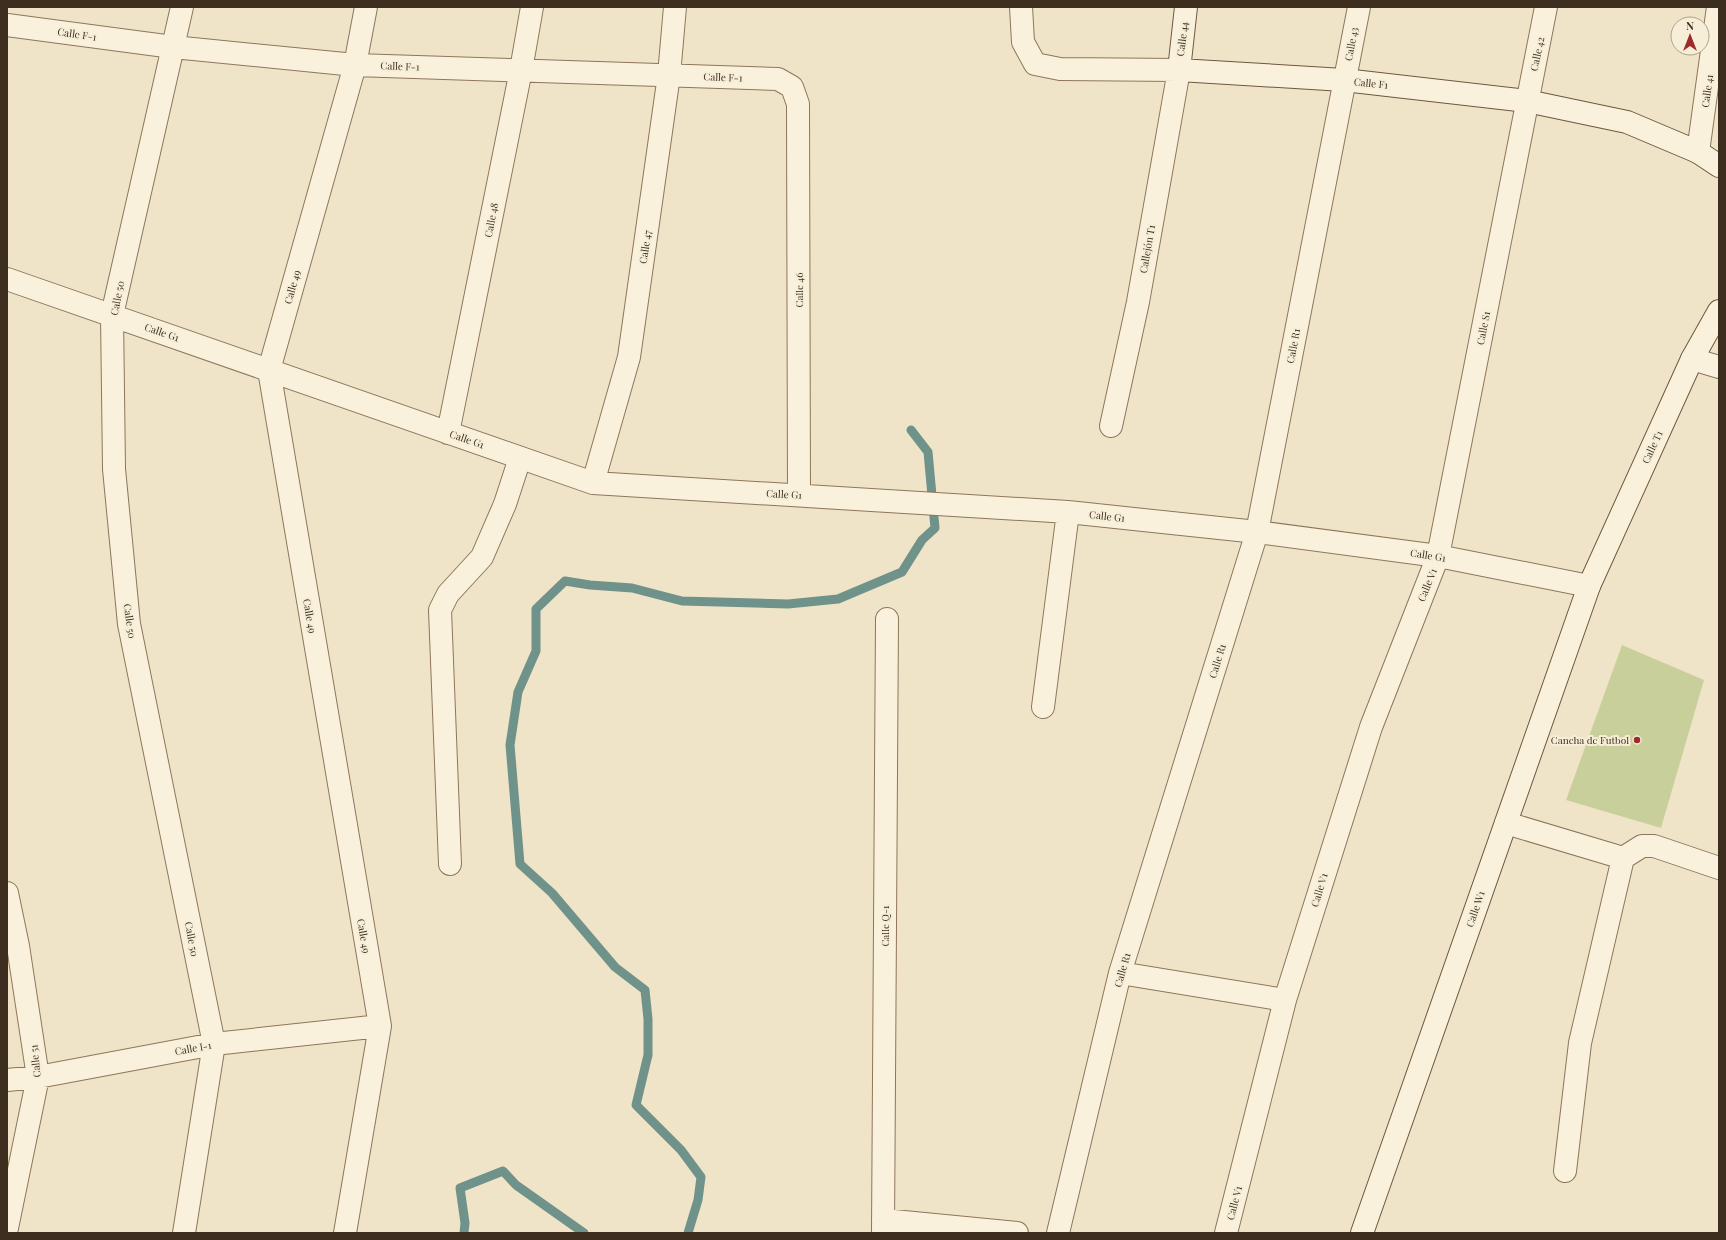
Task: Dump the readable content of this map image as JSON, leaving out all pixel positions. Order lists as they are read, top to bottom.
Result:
{
  "streets": {
    "street": [
      "Calle F-1",
      "Calle 44",
      "Calle 43",
      "Calle 42",
      "Calle F1",
      "Calle 41",
      "Calle 48",
      "Calle 47",
      "Callejón T1",
      "Calle 49",
      "Calle 46",
      "Calle 50",
      "Calle S1",
      "Calle G1",
      "Calle R1",
      "Calle T1",
      "Calle V1",
      "Calle W1",
      "Calle Q-1",
      "Calle I-1",
      "Calle 51"
    ]
  },
  "crossings": [
    ["Calle F-1", "Calle 48"],
    ["Calle F-1", "Calle 47"],
    ["Calle F-1", "Calle 49"],
    ["Calle F-1", "Calle 46"],
    ["Calle F-1", "Calle 50"],
    ["Calle 44", "Calle F1"],
    ["Calle 44", "Callejón T1"],
    ["Calle 43", "Calle F1"],
    ["Calle 43", "Calle R1"],
    ["Calle 42", "Calle F1"],
    ["Calle 42", "Calle S1"],
    ["Calle F1", "Calle 41"],
    ["Calle F1", "Callejón T1"],
    ["Calle F1", "Calle S1"],
    ["Calle F1", "Calle R1"],
    ["Calle 48", "Calle G1"],
    ["Calle 47", "Calle G1"],
    ["Calle 49", "Calle G1"],
    ["Calle 49", "Calle I-1"],
    ["Calle 46", "Calle G1"],
    ["Calle 50", "Calle G1"],
    ["Calle 50", "Calle I-1"],
    ["Calle S1", "Calle G1"],
    ["Calle S1", "Calle V1"],
    ["Calle G1", "Calle R1"],
    ["Calle G1", "Calle T1"],
    ["Calle G1", "Calle V1"],
    ["Calle G1", "Calle W1"],
    ["Calle T1", "Calle W1"],
    ["Calle I-1", "Calle 51"]
  ],
  "places": ["Cancha de Futbol"],
  "north": "top"
}
